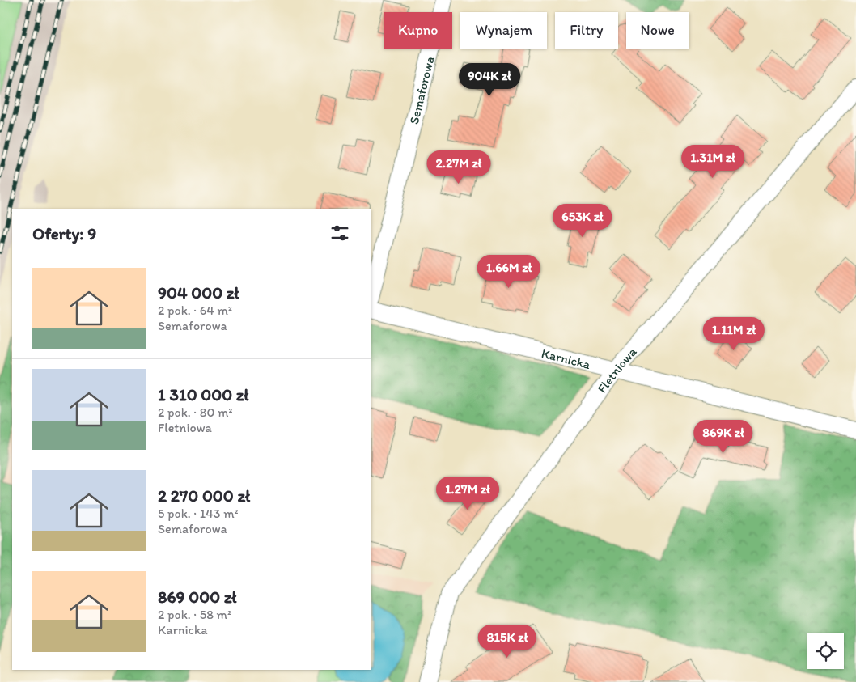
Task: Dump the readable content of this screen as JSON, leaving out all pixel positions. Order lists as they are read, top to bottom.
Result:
{
  "streets": {
    "street": ["Semaforowa", "Karnicka", "Fletniowa"]
  },
  "crossings": [
    ["Karnicka", "Fletniowa"]
  ],
  "page": {
    "chip": [
      "Kupno",
      "Wynajem",
      "Filtry",
      "Nowe"
    ],
    "price": [
      "904K zł",
      "1.31M zł",
      "2.27M zł",
      "653K zł",
      "1.66M zł",
      "1.11M zł",
      "869K zł",
      "1.27M zł",
      "815K zł"
    ],
    "heading": "Oferty: 9",
    "list": [
      {
        "name": "904 000 zł",
        "note": "2 pok. · 64 m² · Semaforowa"
      },
      {
        "name": "1 310 000 zł",
        "note": "2 pok. · 80 m² · Fletniowa"
      },
      {
        "name": "2 270 000 zł",
        "note": "5 pok. · 143 m² · Semaforowa"
      },
      {
        "name": "869 000 zł",
        "note": "2 pok. · 58 m² · Karnicka"
      }
    ]
  }
}
